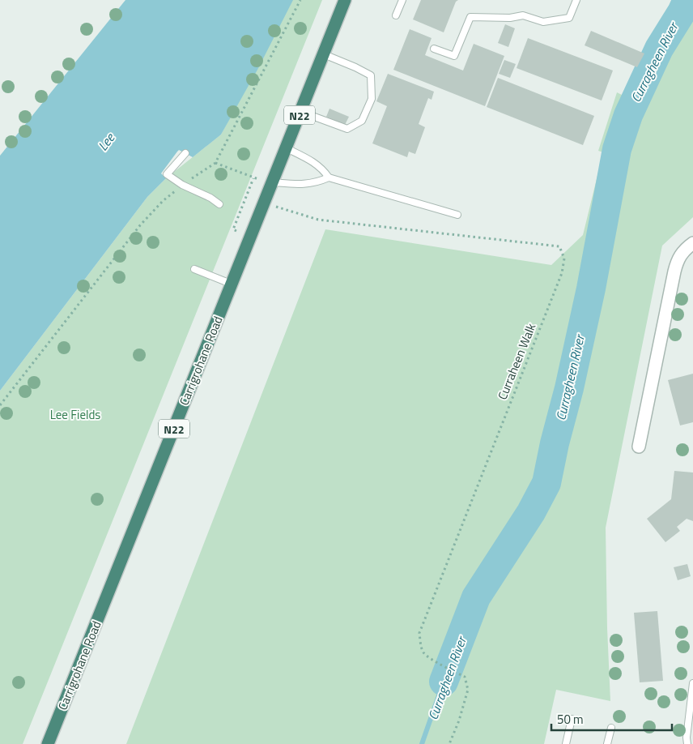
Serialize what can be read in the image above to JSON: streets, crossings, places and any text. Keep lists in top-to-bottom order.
{
  "streets": {
    "highway": ["N22", "Carrigrohane Road"],
    "path": ["Curraheen Walk"]
  },
  "crossings": [
    ["Carrigrohane Road", "Curraheen Walk"]
  ],
  "water": ["Curragheen River", "Lee"],
  "parks": ["Lee Fields"],
  "scale_bar": "50 m"
}
